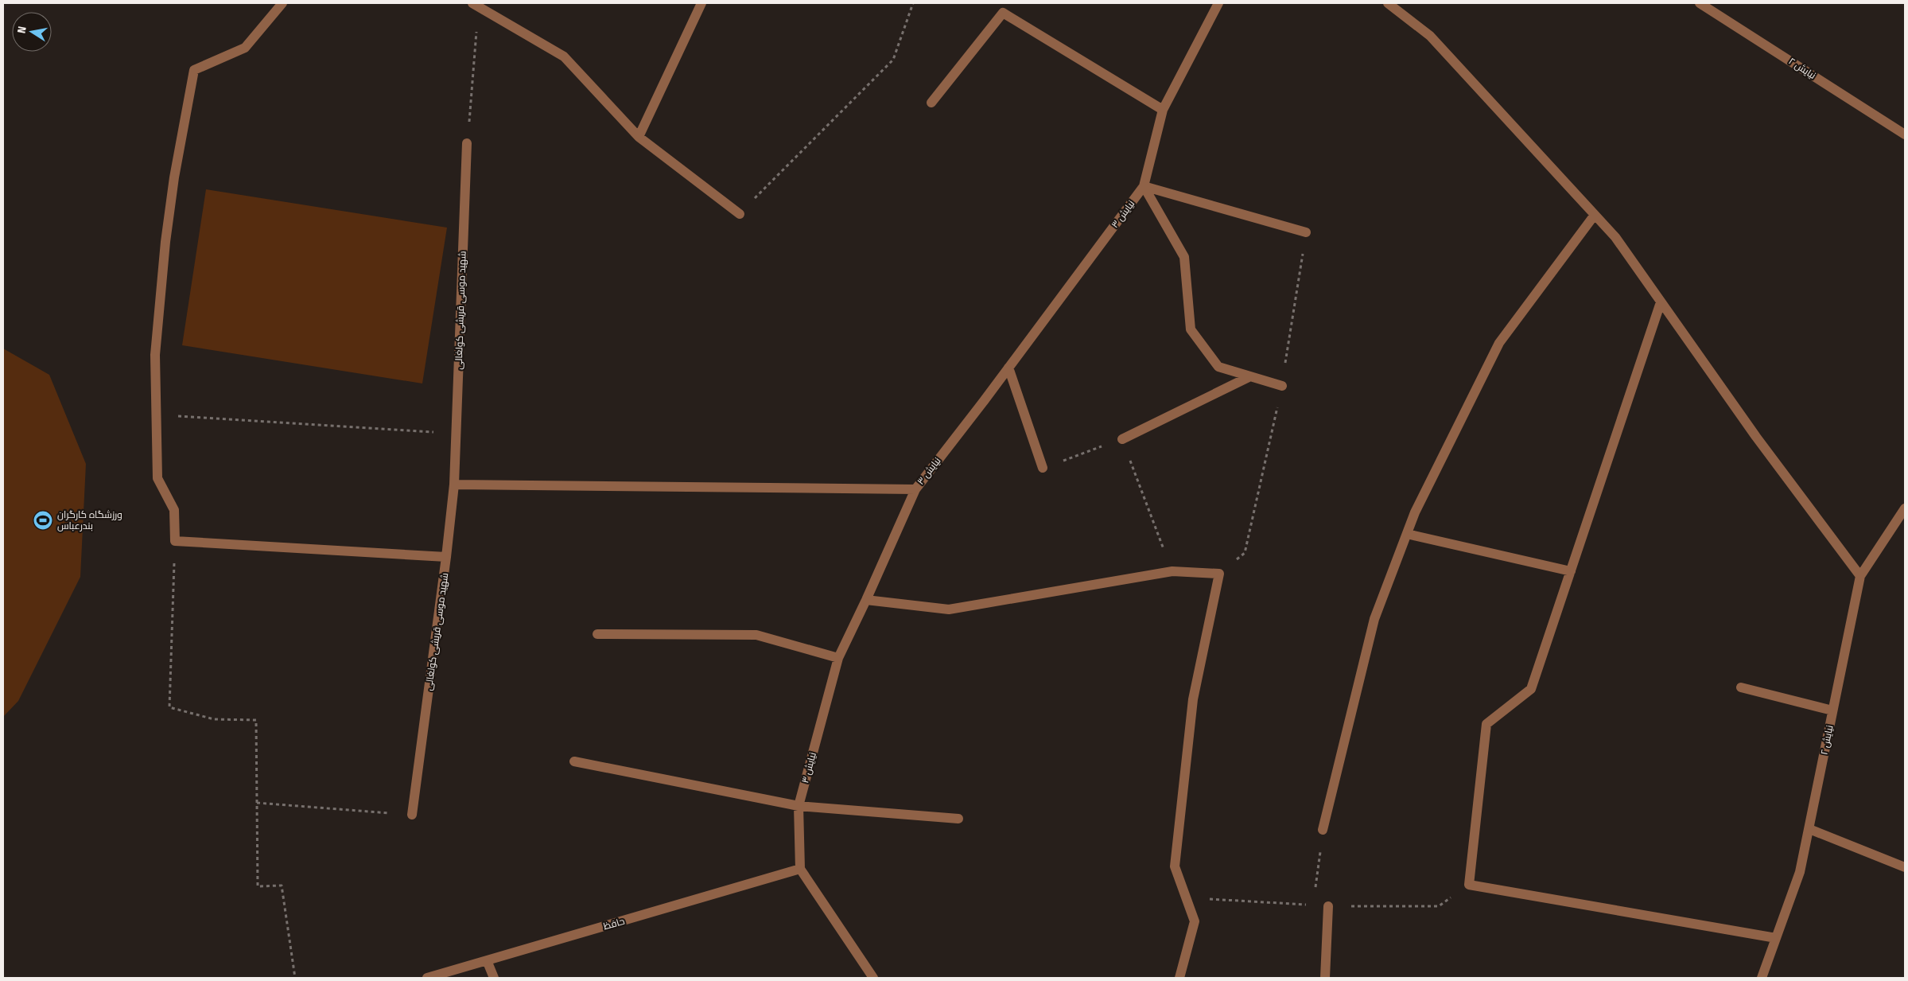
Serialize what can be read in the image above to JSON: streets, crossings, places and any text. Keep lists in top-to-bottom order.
{
  "streets": {
    "street": [
      "نیایش ۲",
      "نیایش ۳",
      "شهید موسی قریشی کولغالی",
      "حافظ"
    ]
  },
  "crossings": [
    ["نیایش ۳", "حافظ"]
  ],
  "places": {
    "sports": ["ورزشگاه کارگران بندرعباس"]
  },
  "north": "left"
}
